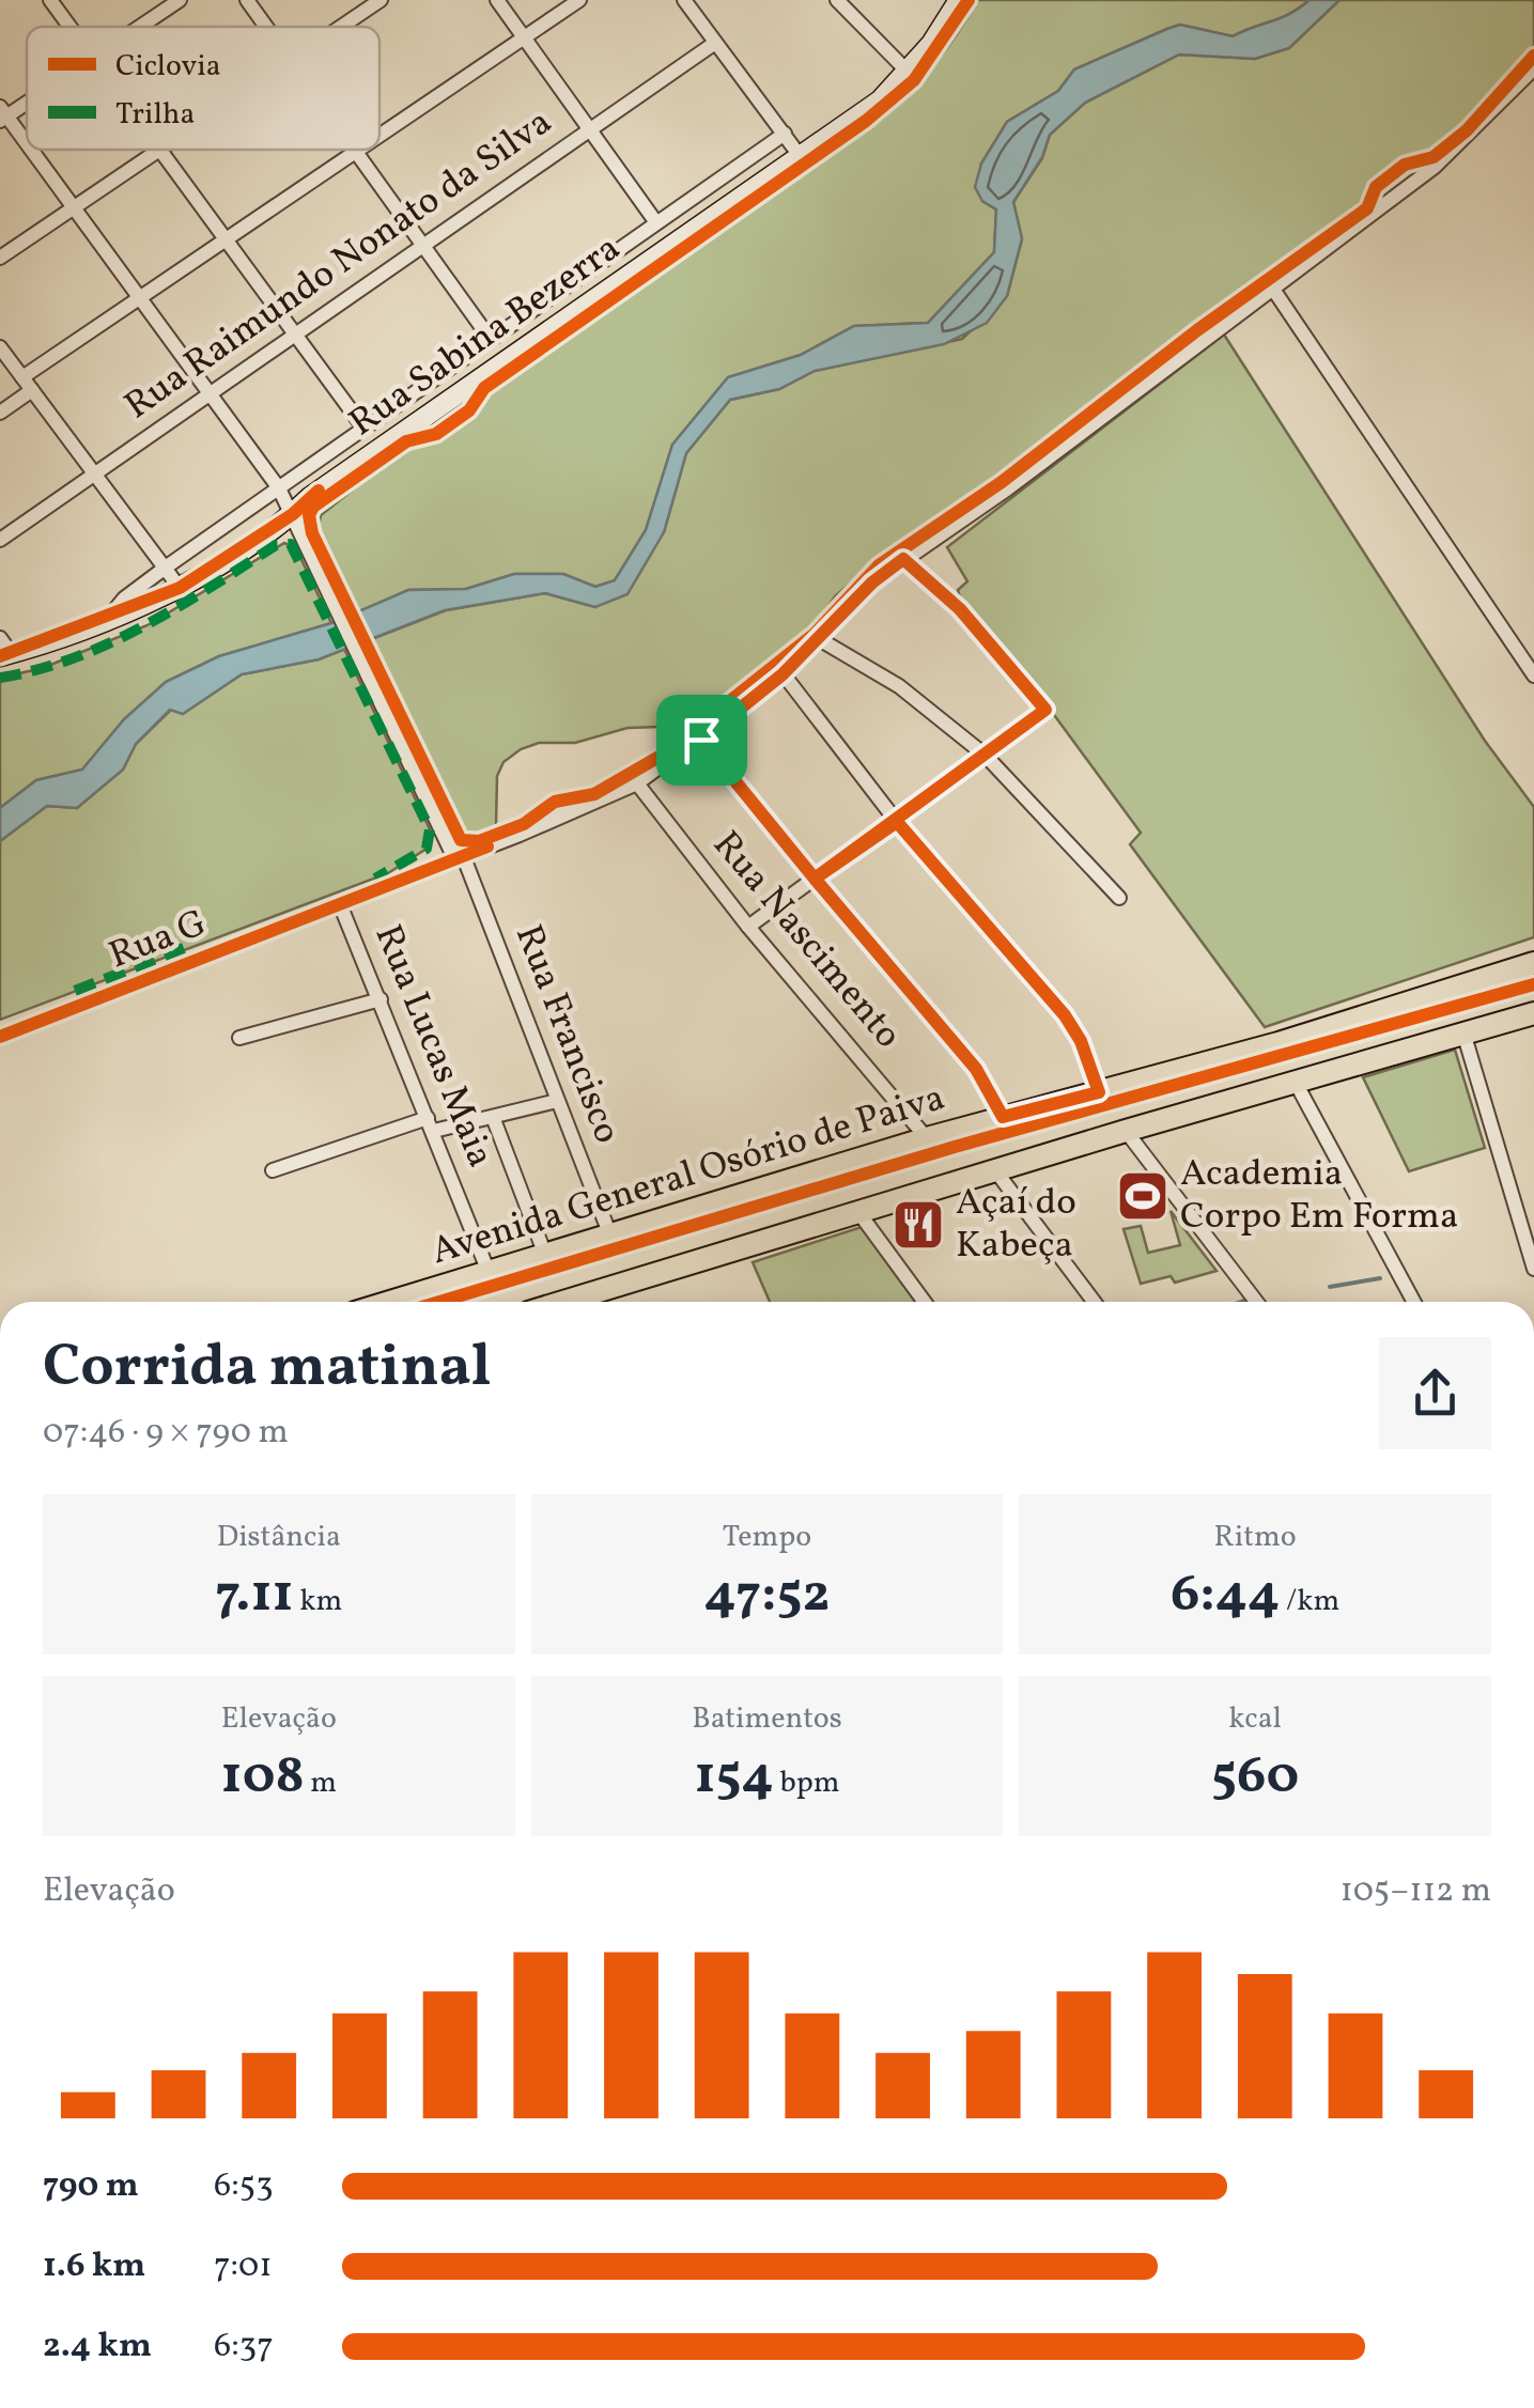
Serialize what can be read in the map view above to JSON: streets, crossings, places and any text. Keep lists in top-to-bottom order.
{
  "streets": {
    "main road": ["Rua Sabina Bezerra", "Avenida General Osório de Paiva"],
    "street": [
      "Rua Raimundo Nonato da Silva",
      "Rua G",
      "Rua Nascimento",
      "Rua Francisco",
      "Rua Lucas Maia"
    ]
  },
  "crossings": [
    ["Rua Raimundo Nonato da Silva", "Rua Francisco"],
    ["Rua Sabina Bezerra", "Rua Francisco"],
    ["Rua G", "Rua Nascimento"],
    ["Rua G", "Rua Francisco"],
    ["Rua G", "Rua Lucas Maia"],
    ["Rua Nascimento", "Avenida General Osório de Paiva"],
    ["Rua Francisco", "Avenida General Osório de Paiva"],
    ["Rua Lucas Maia", "Avenida General Osório de Paiva"]
  ],
  "places": {
    "sports": ["Academia Corpo Em Forma"],
    "restaurant": ["Açaí do Kabeça"]
  },
  "legend": ["Ciclovia", "Trilha"],
  "page": {
    "heading": ["Corrida matinal", "07:46 · 9 × 790 m"],
    "stats": [
      ["Distância", "7.11 km"],
      ["Tempo", "47:52"],
      ["Ritmo", "6:44 /km"],
      ["Elevação", "108 m"],
      ["Batimentos", "154 bpm"],
      ["kcal", "560"]
    ],
    "chart": ["Elevação", "105–112 m"],
    "list": [
      {
        "name": "790 m",
        "note": "6:53"
      },
      {
        "name": "1.6 km",
        "note": "7:01"
      },
      {
        "name": "2.4 km",
        "note": "6:37"
      }
    ]
  }
}
